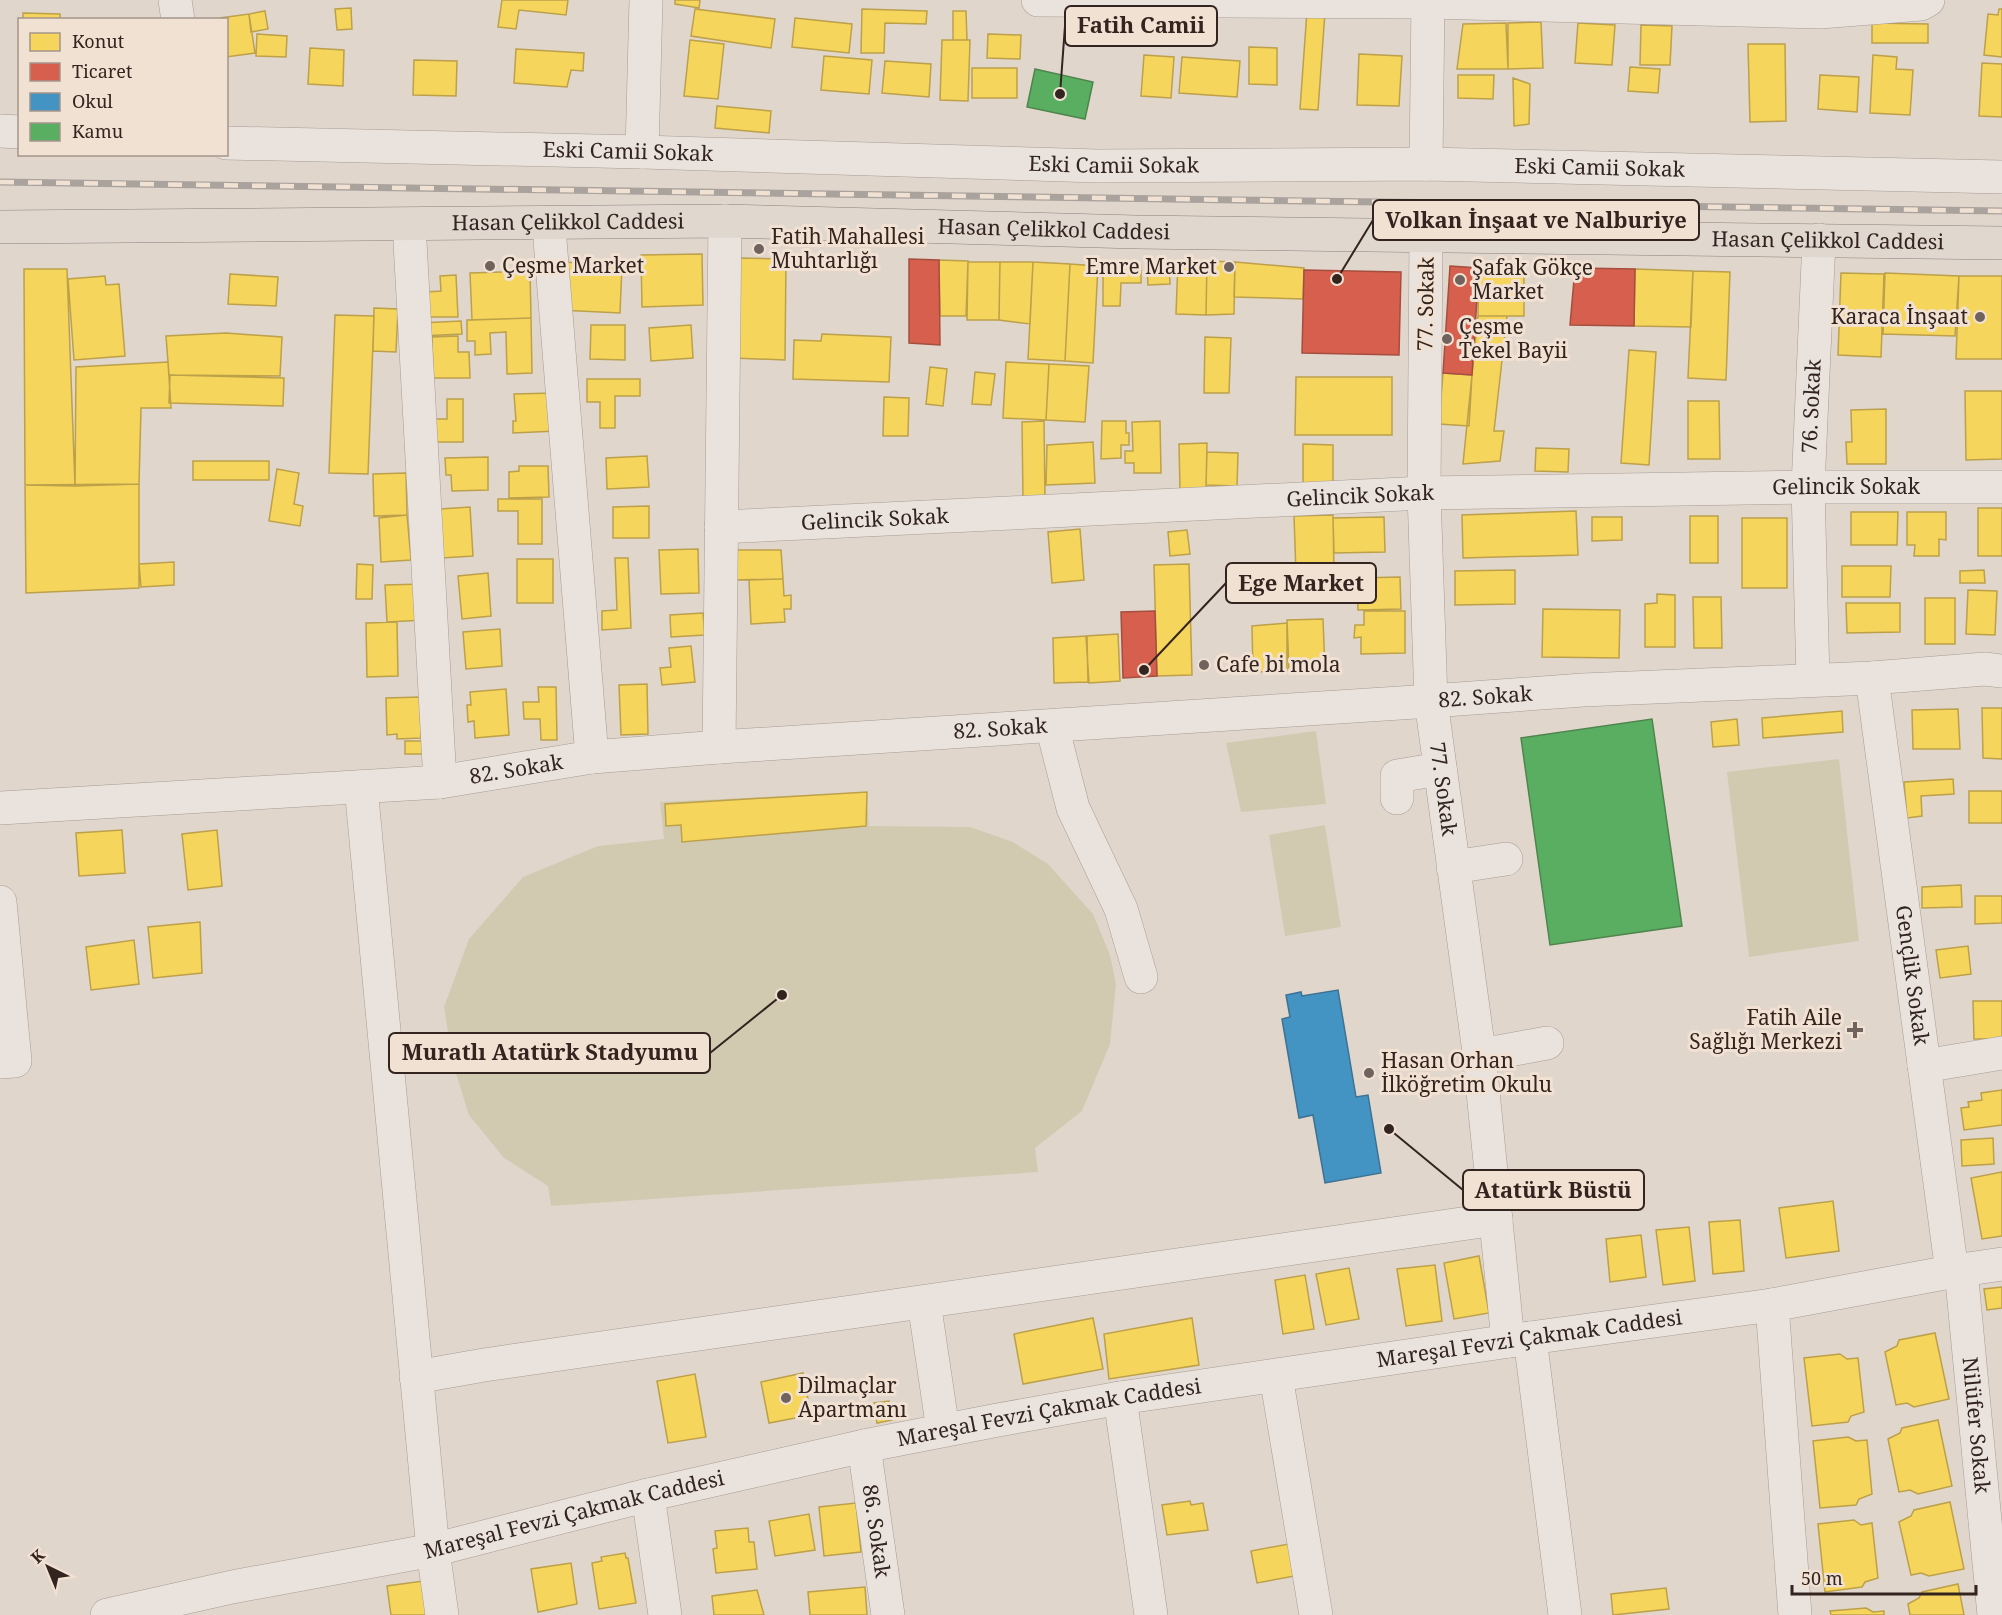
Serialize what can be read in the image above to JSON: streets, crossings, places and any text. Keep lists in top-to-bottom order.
{
  "streets": {
    "main road": ["Hasan Çelikkol Caddesi"],
    "street": [
      "Eski Camii Sokak",
      "77. Sokak",
      "76. Sokak",
      "Gelincik Sokak",
      "82. Sokak",
      "Gençlik Sokak",
      "Mareşal Fevzi Çakmak Caddesi",
      "Nilüfer Sokak",
      "86. Sokak"
    ]
  },
  "crossings": [
    ["Hasan Çelikkol Caddesi", "77. Sokak"],
    ["Hasan Çelikkol Caddesi", "76. Sokak"],
    ["77. Sokak", "Gelincik Sokak"],
    ["77. Sokak", "82. Sokak"],
    ["77. Sokak", "Mareşal Fevzi Çakmak Caddesi"],
    ["76. Sokak", "Gelincik Sokak"],
    ["76. Sokak", "82. Sokak"],
    ["82. Sokak", "Gençlik Sokak"],
    ["Gençlik Sokak", "Mareşal Fevzi Çakmak Caddesi"],
    ["Gençlik Sokak", "Nilüfer Sokak"],
    ["Mareşal Fevzi Çakmak Caddesi", "Nilüfer Sokak"],
    ["Mareşal Fevzi Çakmak Caddesi", "86. Sokak"]
  ],
  "places": {
    "other": [
      "Fatih Camii",
      "Fatih Mahallesi Muhtarlığı",
      "Çeşme Market",
      "Emre Market",
      "Volkan İnşaat ve Nalburiye",
      "Şafak Gökçe Market",
      "Karaca İnşaat",
      "Çeşme Tekel Bayii",
      "Cafe bi mola",
      "Ege Market",
      "Muratlı Atatürk Stadyumu",
      "Hasan Orhan İlköğretim Okulu",
      "Atatürk Büstü",
      "Dilmaçlar Apartmanı"
    ],
    "health": ["Fatih Aile Sağlığı Merkezi"]
  },
  "legend": [
    "Konut",
    "Ticaret",
    "Okul",
    "Kamu"
  ],
  "scale_bar": "50 m",
  "north": "top left"
}
